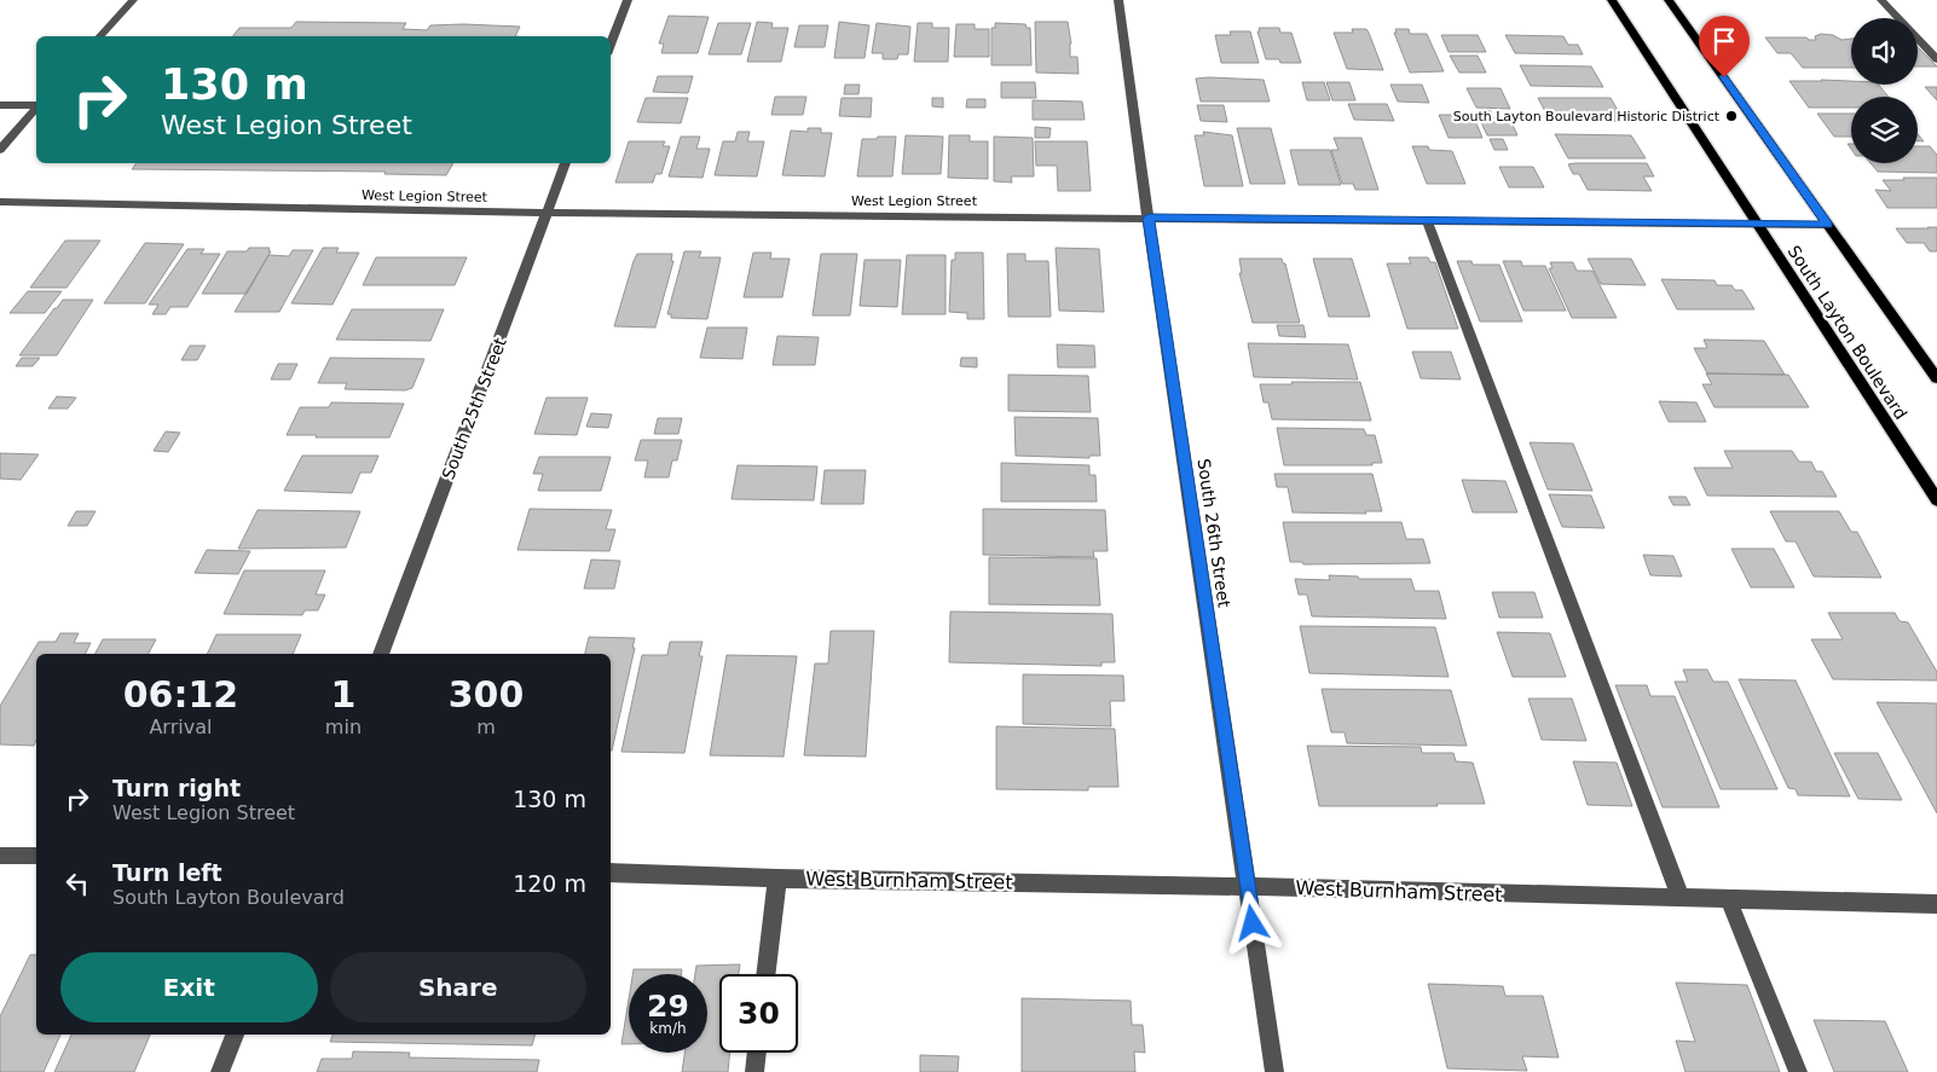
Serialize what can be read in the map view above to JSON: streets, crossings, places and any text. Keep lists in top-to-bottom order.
{
  "streets": {
    "main road": ["South Layton Boulevard"],
    "street": [
      "West Legion Street",
      "South 25th Street",
      "South 26th Street",
      "West Burnham Street"
    ]
  },
  "crossings": [
    ["West Legion Street", "South Layton Boulevard"],
    ["West Legion Street", "South 25th Street"],
    ["West Legion Street", "South 26th Street"],
    ["South 26th Street", "West Burnham Street"]
  ],
  "places": ["South Layton Boulevard Historic District"],
  "page": {
    "turn": ["130 m", "West Legion Street"],
    "eta": [
      "06:12",
      "Arrival",
      "1",
      "min",
      "300",
      "m"
    ],
    "list": [
      {
        "name": "Turn right",
        "note": "West Legion Street",
        "value": "130 m"
      },
      {
        "name": "Turn left",
        "note": "South Layton Boulevard",
        "value": "120 m"
      }
    ],
    "buttons": ["Exit", "Share"],
    "speed": "29 km/h",
    "limit": "30"
  }
}
